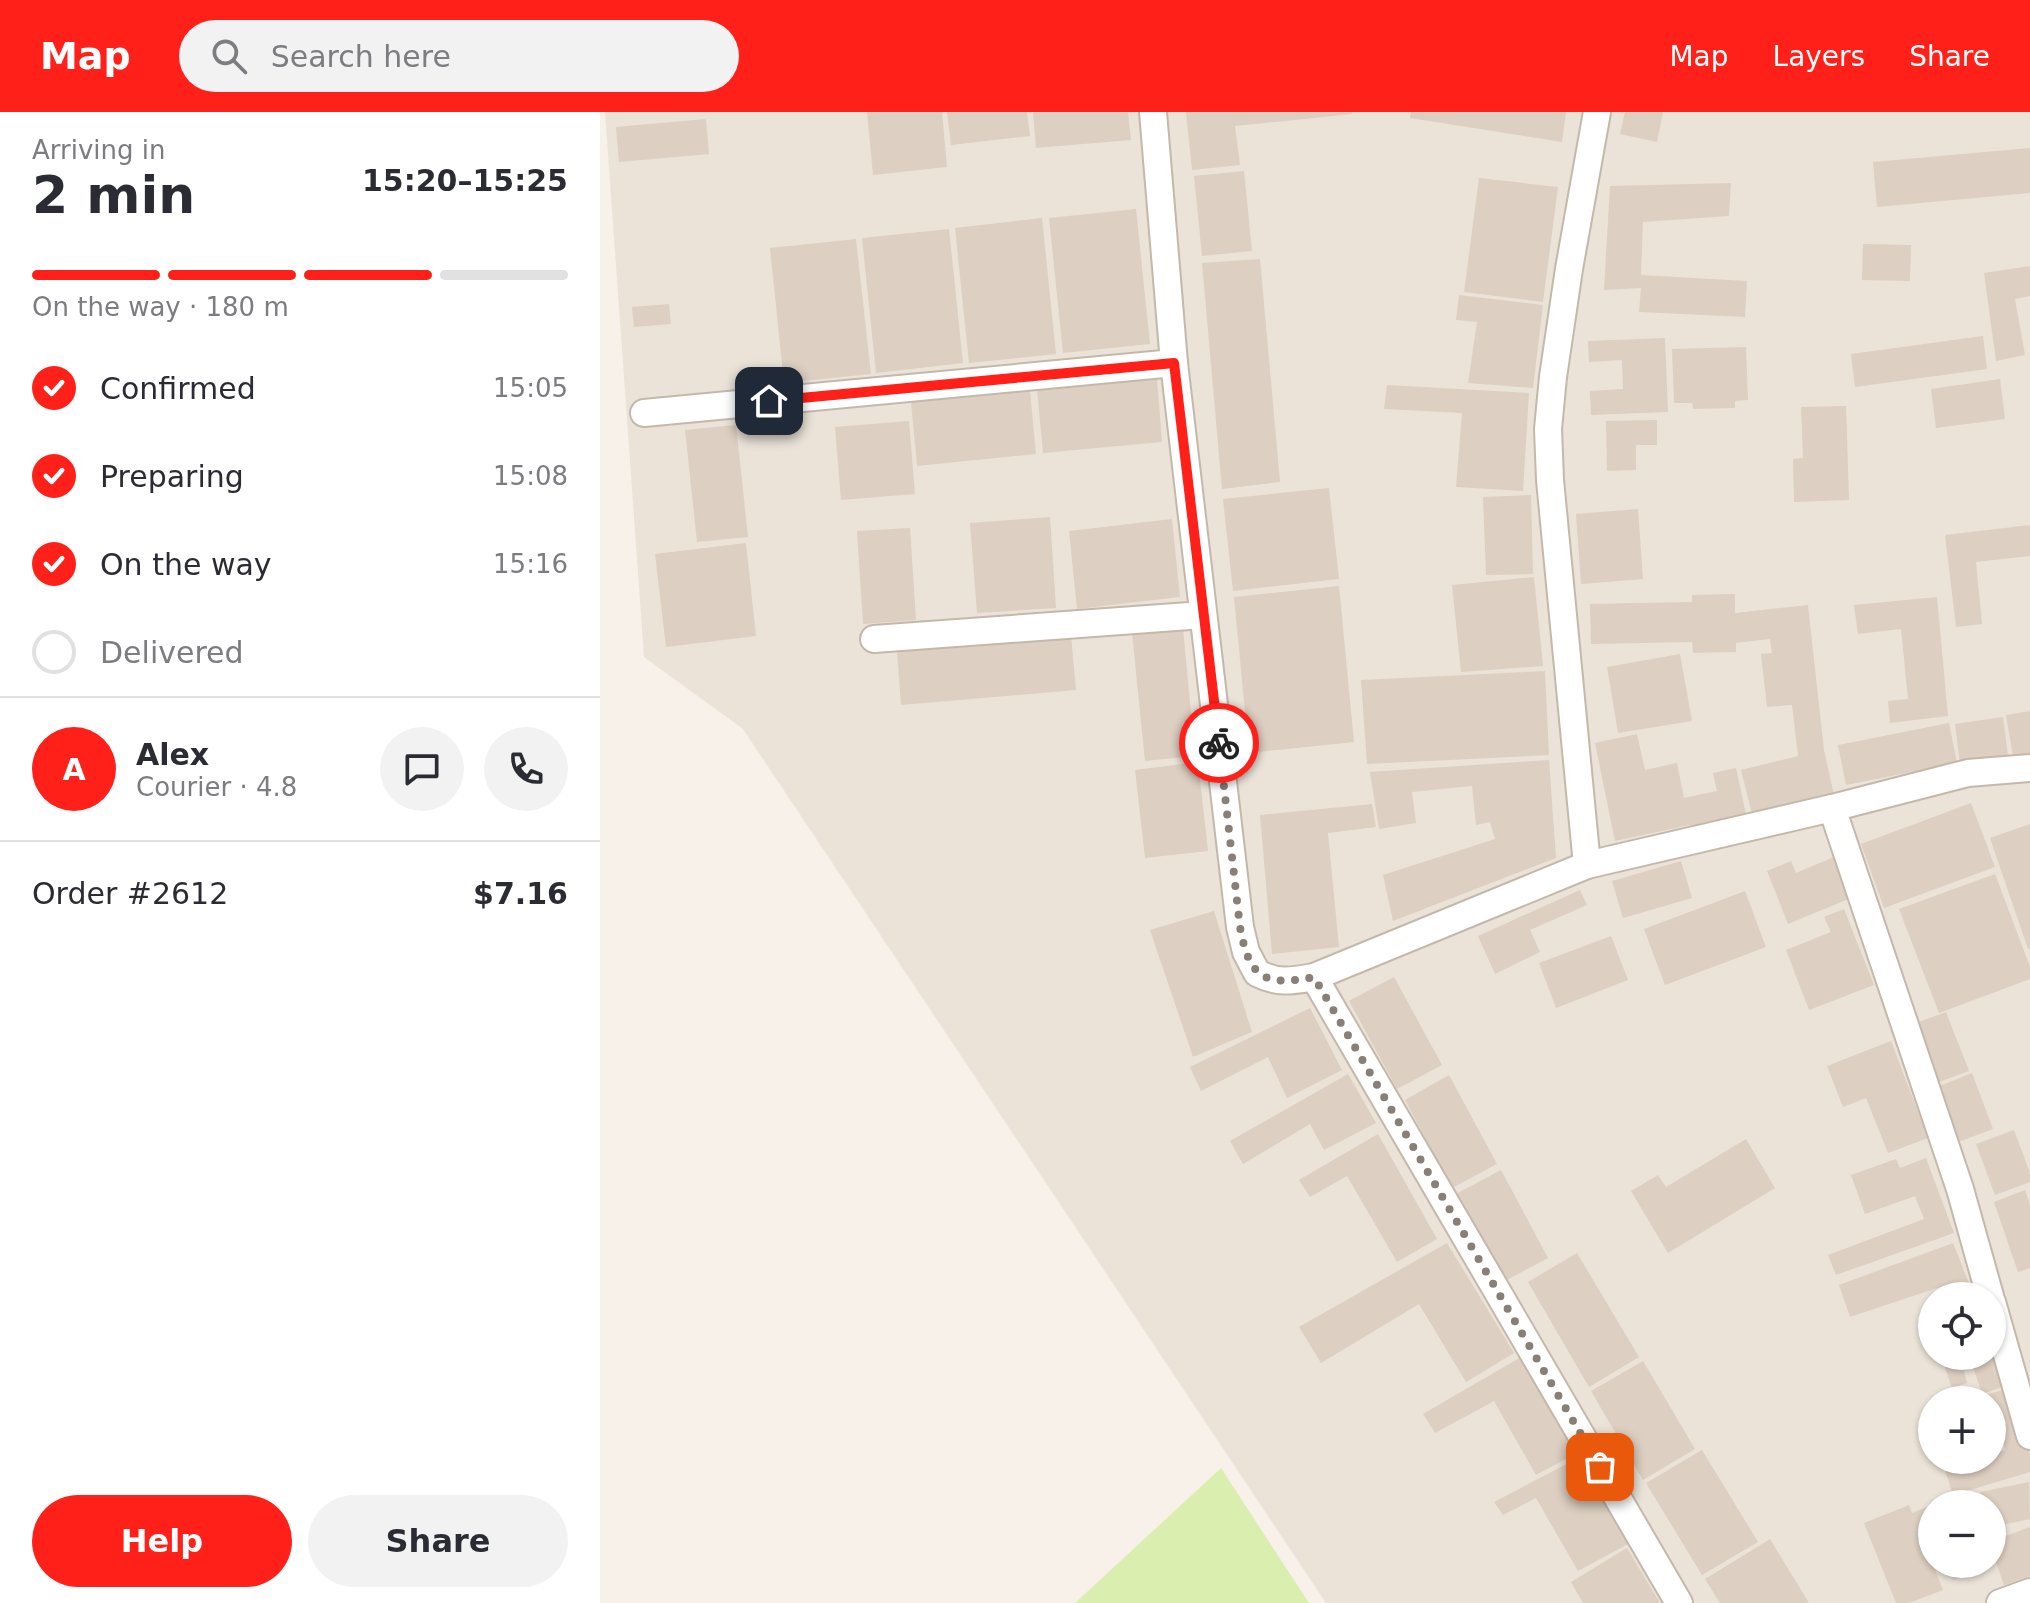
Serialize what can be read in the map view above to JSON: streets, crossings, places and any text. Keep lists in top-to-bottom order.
{
  "page": {
    "header": "Map",
    "search": "Search here",
    "nav": ["Map", "Layers", "Share"],
    "heading": ["2 min", "Arriving in", "15:20–15:25"],
    "panel": [
      "Alex",
      "Courier · 4.8",
      "Order #2612",
      "$7.16"
    ],
    "bar": "On the way · 180 m",
    "list": [
      ["Confirmed", "15:05"],
      ["Preparing", "15:08"],
      ["On the way", "15:16"],
      "Delivered"
    ],
    "round": "A",
    "map_buttons": ["+", "−"],
    "buttons": ["Help", "Share"]
  }
}
